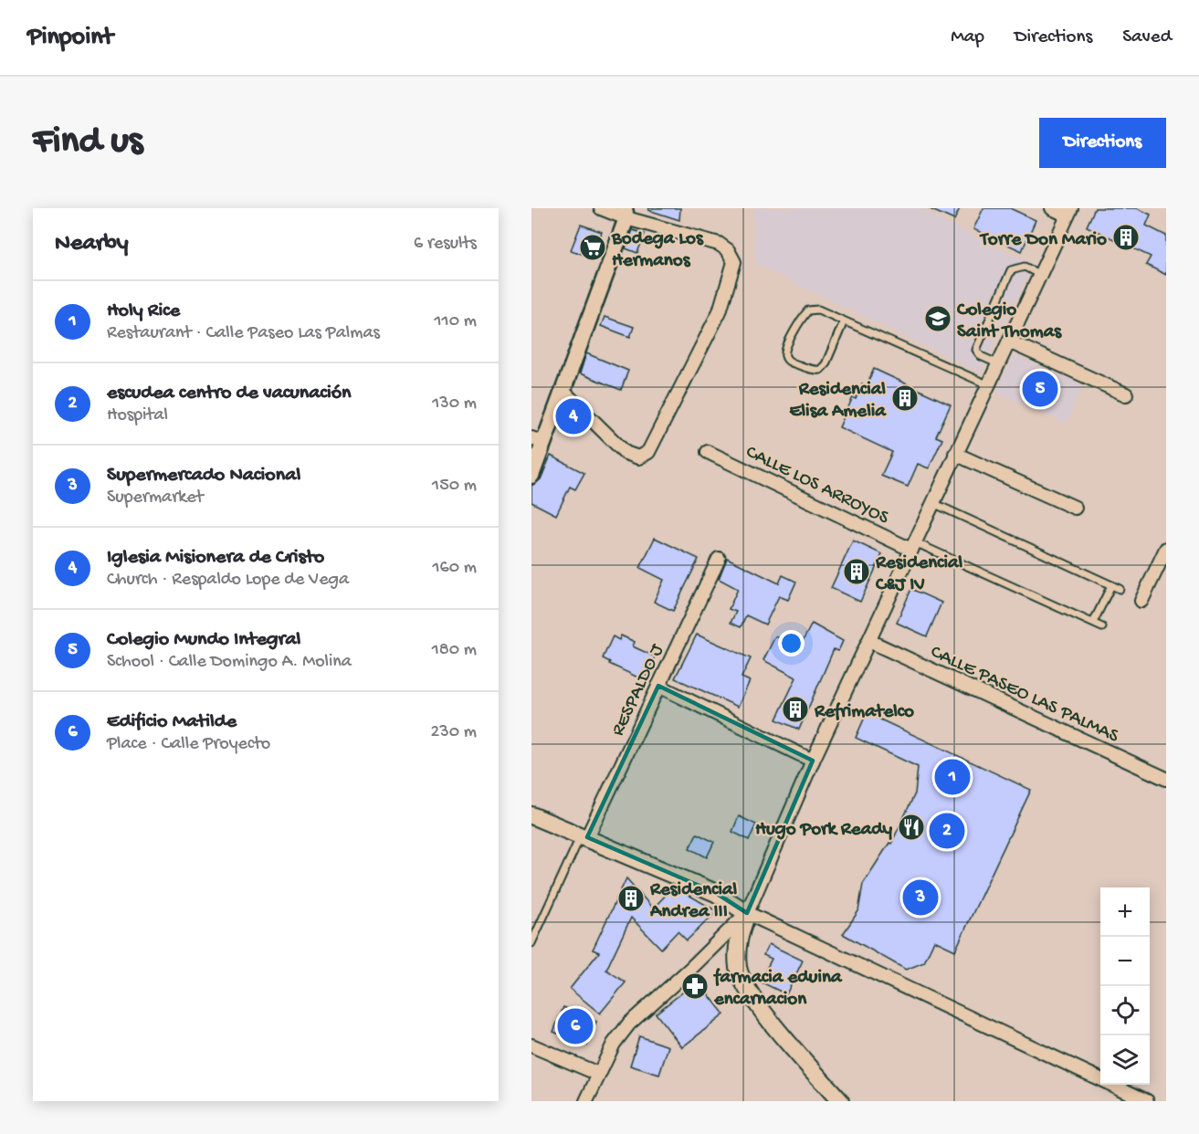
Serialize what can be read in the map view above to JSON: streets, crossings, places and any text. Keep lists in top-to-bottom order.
{
  "streets": {
    "street": ["CALLE LOS ARROYOS", "RESPALDO J", "CALLE PASEO LAS PALMAS"]
  },
  "places": {
    "building": [
      "Torre Don Mario",
      "Residencial Elisa Amelia",
      "Residencial C&J IV",
      "Refrimatelco",
      "Residencial Andrea III"
    ],
    "supermarket": ["Bodega Los Hermanos"],
    "school or university": ["Colegio Saint Thomas"],
    "restaurant": ["Hugo Pork Ready"],
    "pharmacy": ["farmacia eduina encarnacion"]
  },
  "page": {
    "header": "Pinpoint",
    "nav": ["Map", "Directions", "Saved"],
    "buttons": "Directions",
    "title": "Find us",
    "heading": ["Nearby", "6 results"],
    "list": [
      {
        "mark": "1",
        "name": "Holy Rice",
        "note": "Restaurant · Calle Paseo Las Palmas",
        "value": "110 m"
      },
      {
        "mark": "2",
        "name": "escudea centro de vacunación",
        "note": "Hospital",
        "value": "130 m"
      },
      {
        "mark": "3",
        "name": "Supermercado Nacional",
        "note": "Supermarket",
        "value": "150 m"
      },
      {
        "mark": "4",
        "name": "Iglesia Misionera de Cristo",
        "note": "Church · Respaldo Lope de Vega",
        "value": "160 m"
      },
      {
        "mark": "5",
        "name": "Colegio Mundo Integral",
        "note": "School · Calle Domingo A. Molina",
        "value": "180 m"
      },
      {
        "mark": "6",
        "name": "Edificio Matilde",
        "note": "Place · Calle Proyecto",
        "value": "230 m"
      }
    ],
    "pins": [
      "5",
      "4",
      "1",
      "2",
      "3",
      "6"
    ],
    "map_buttons": ["+", "−"]
  }
}
